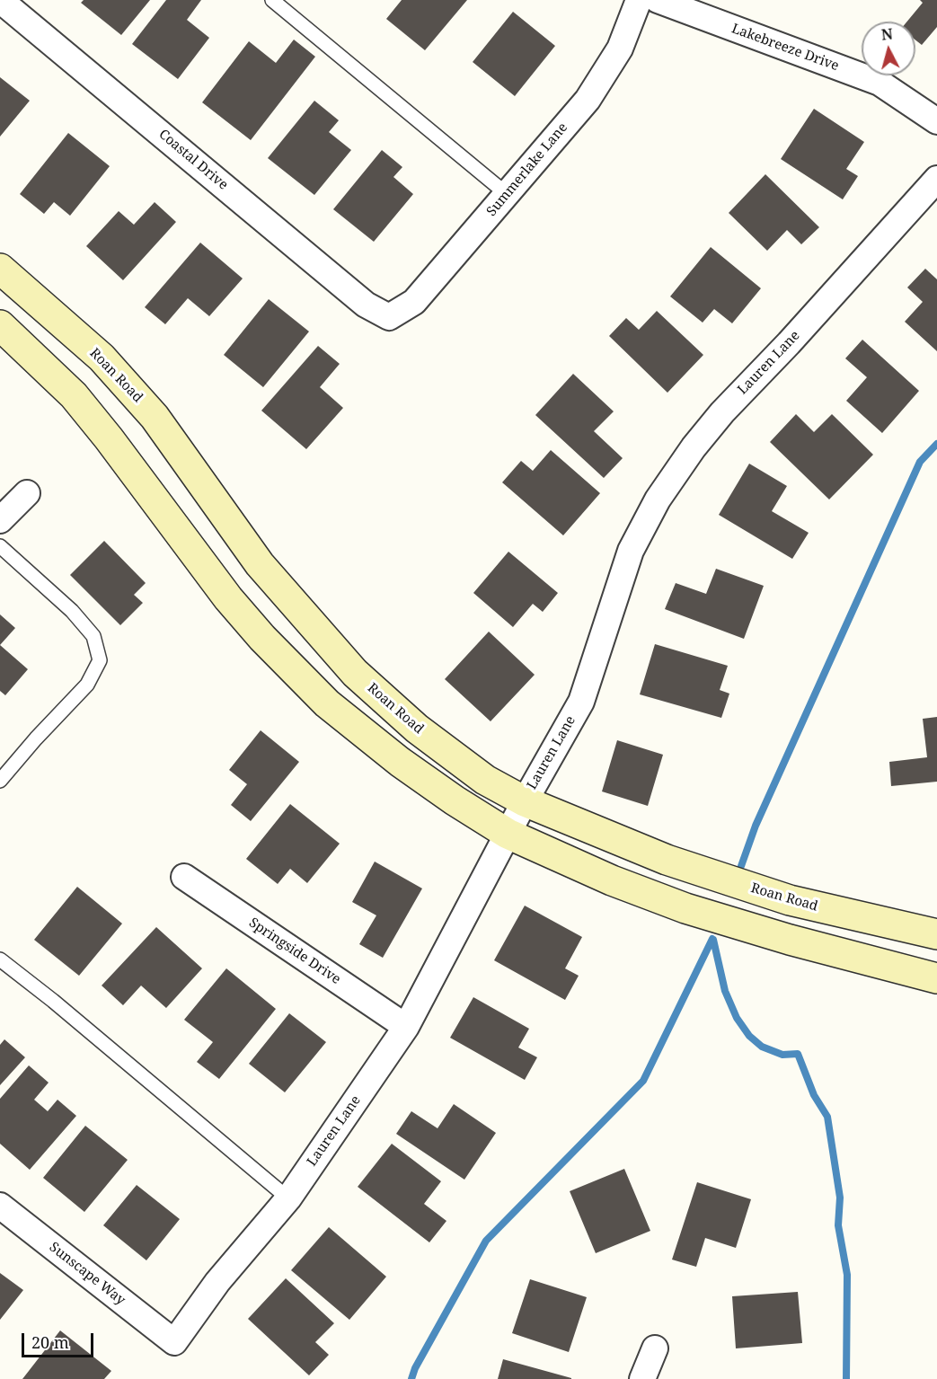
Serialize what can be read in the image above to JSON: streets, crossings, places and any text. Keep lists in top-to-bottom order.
{
  "streets": {
    "street": [
      "Lakebreeze Drive",
      "Coastal Drive",
      "Summerlake Lane",
      "Lauren Lane",
      "Roan Road",
      "Springside Drive",
      "Sunscape Way"
    ]
  },
  "crossings": [
    ["Coastal Drive", "Summerlake Lane"],
    ["Lauren Lane", "Roan Road"],
    ["Lauren Lane", "Springside Drive"],
    ["Lauren Lane", "Sunscape Way"]
  ],
  "scale_bar": "20 m",
  "north": "top"
}
